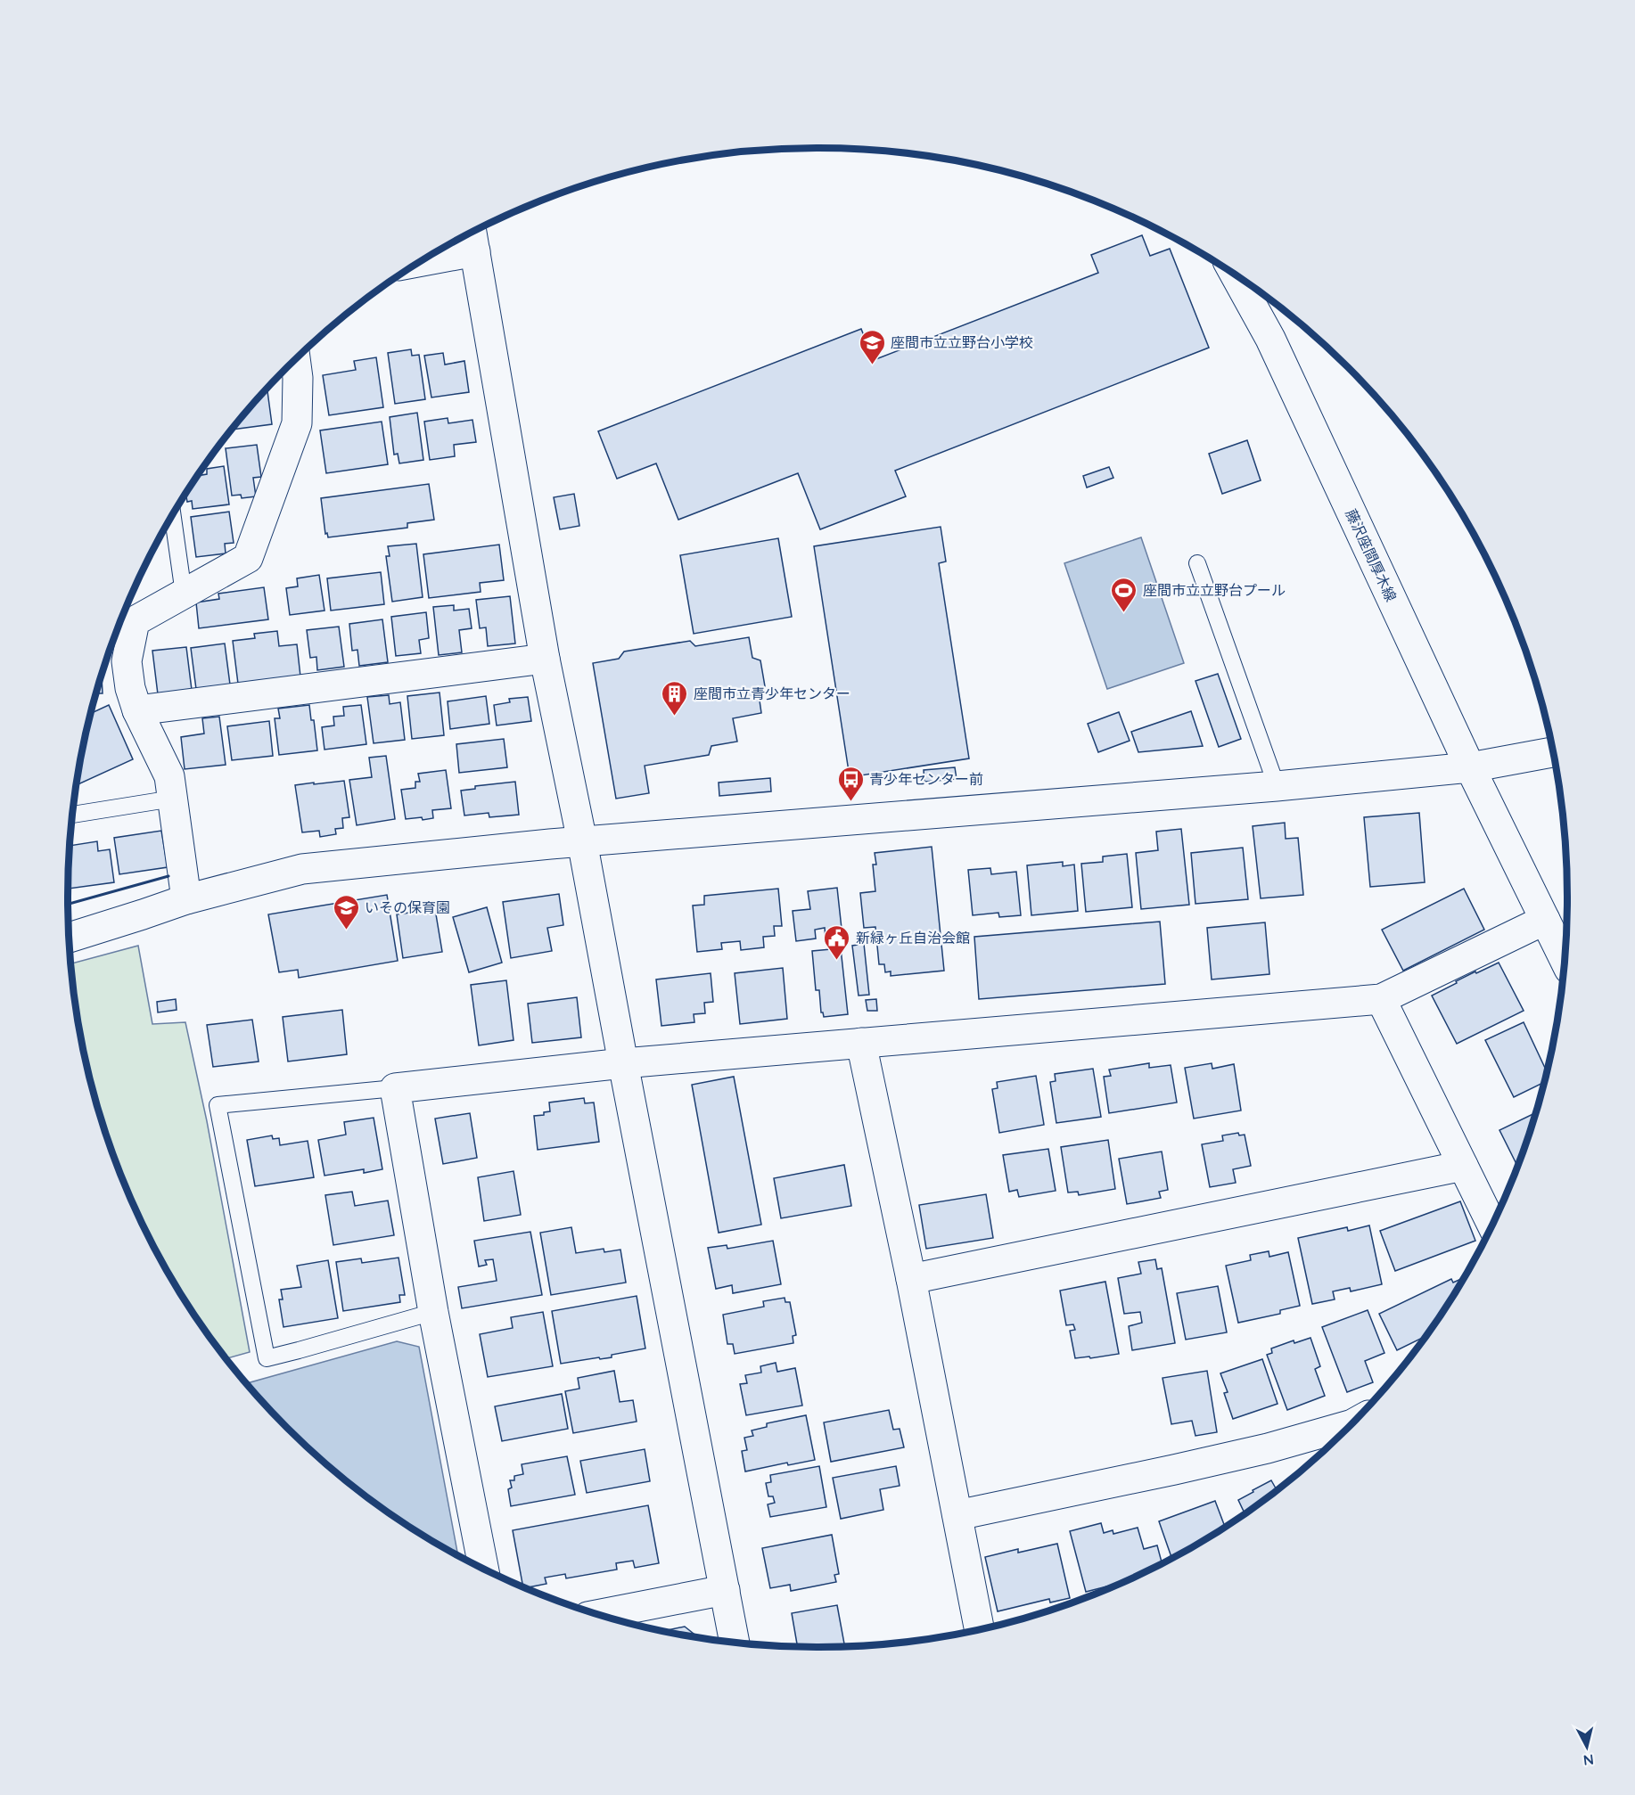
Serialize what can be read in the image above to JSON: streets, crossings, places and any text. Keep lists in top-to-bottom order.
{
  "streets": {
    "street": ["藤沢座間厚木線"]
  },
  "places": {
    "school or university": ["座間市立立野台小学校", "いその保育園"],
    "sports": ["座間市立立野台プール"],
    "building": ["座間市立青少年センター"],
    "bus stop": ["青少年センター前"],
    "public building": ["新緑ヶ丘自治会館"]
  },
  "north": "bottom"
}
